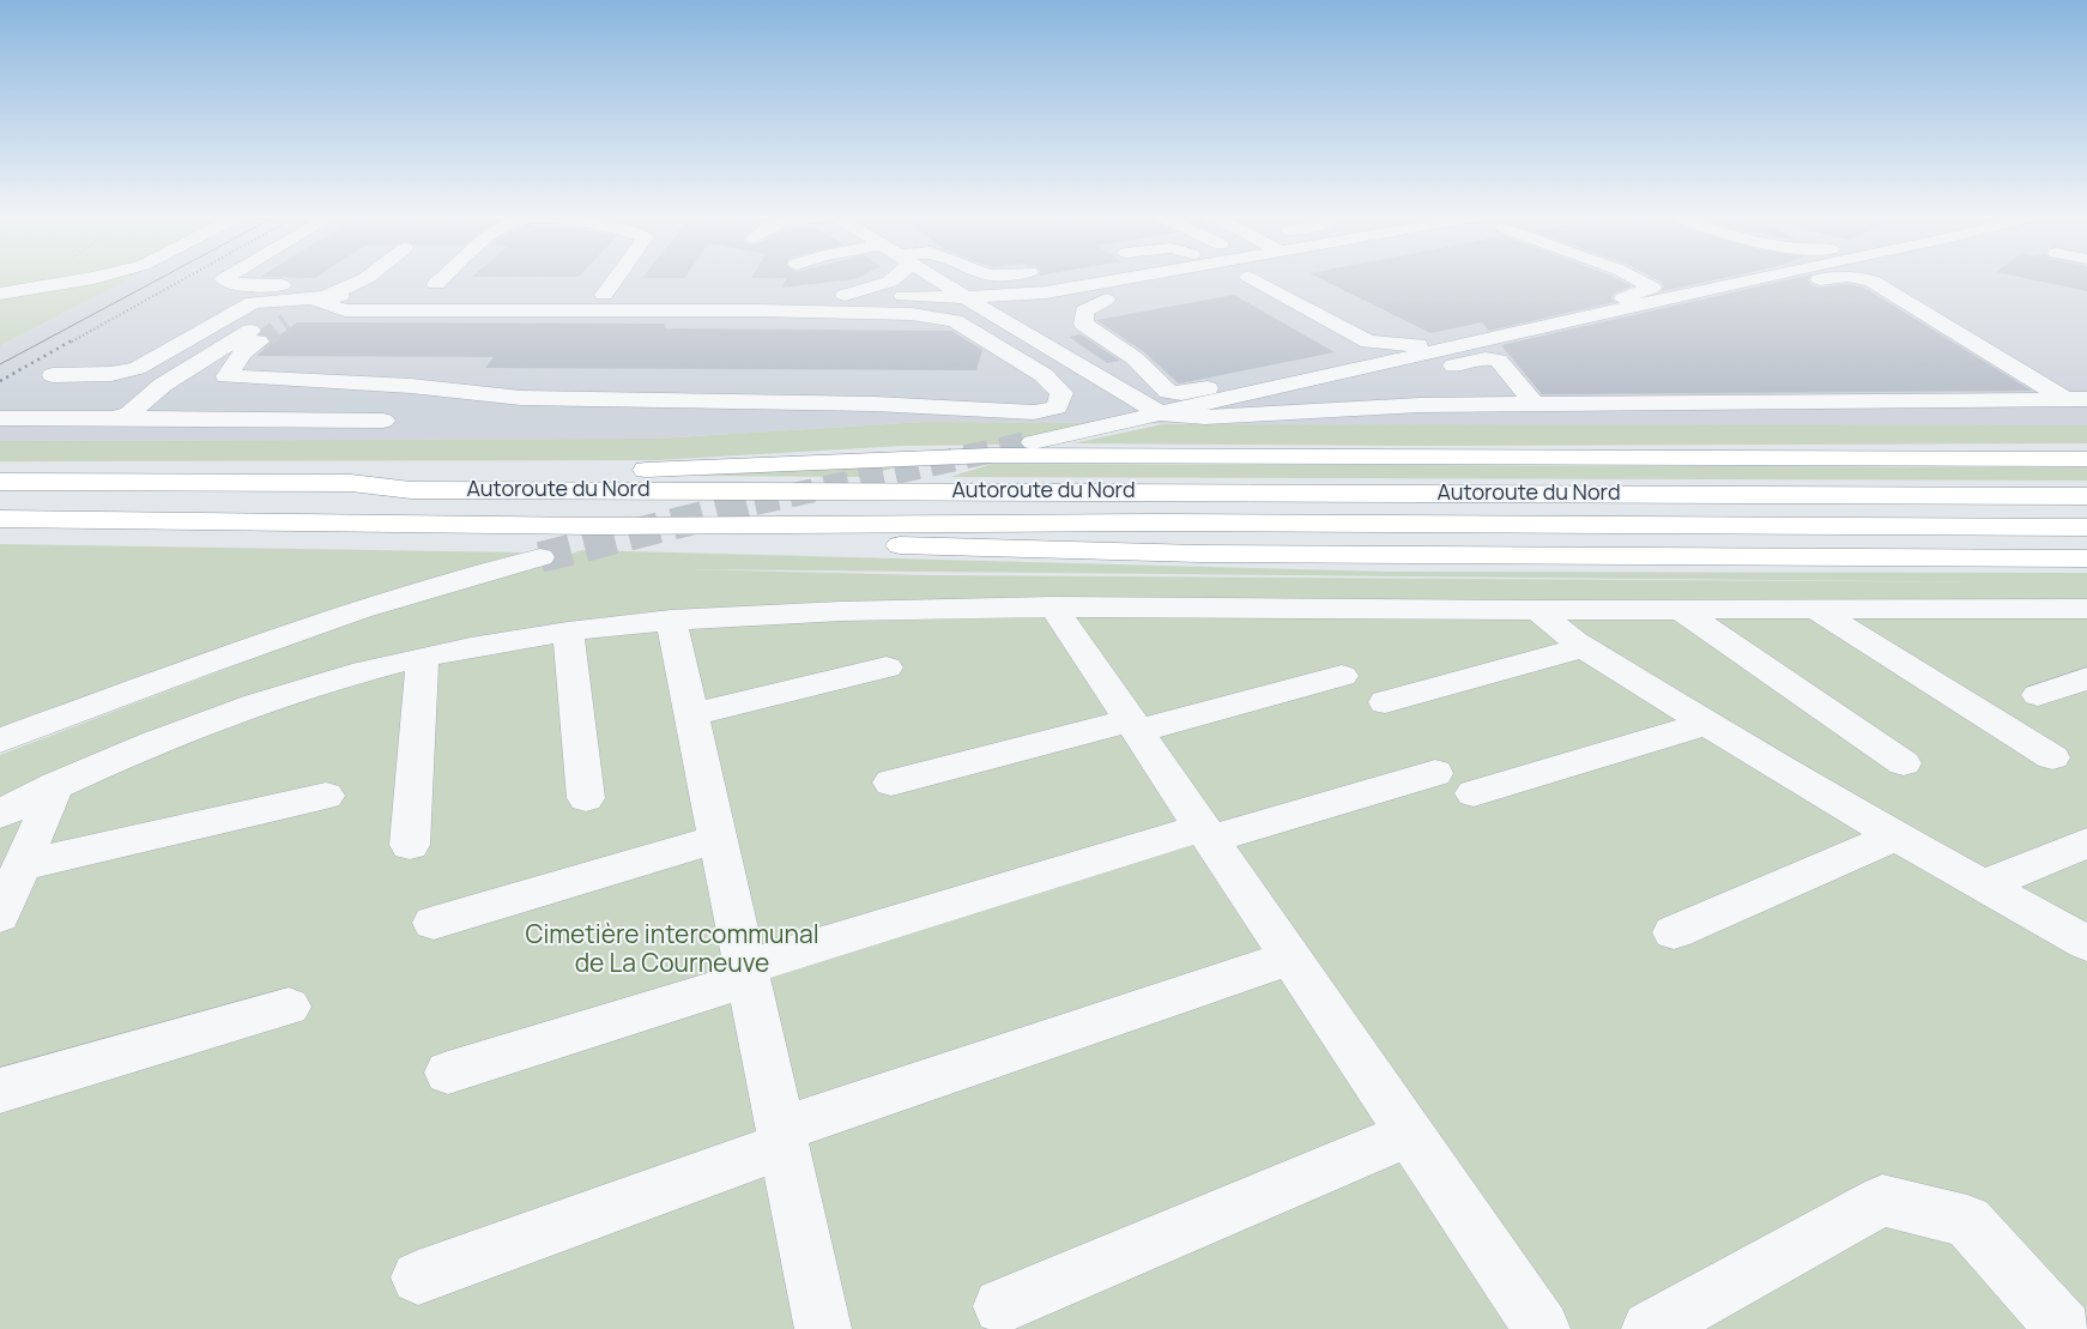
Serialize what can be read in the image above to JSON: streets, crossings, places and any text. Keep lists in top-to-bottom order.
{
  "streets": {
    "highway": ["Autoroute du Nord"]
  },
  "parks": ["Cimetière intercommunal de La Courneuve"]
}
